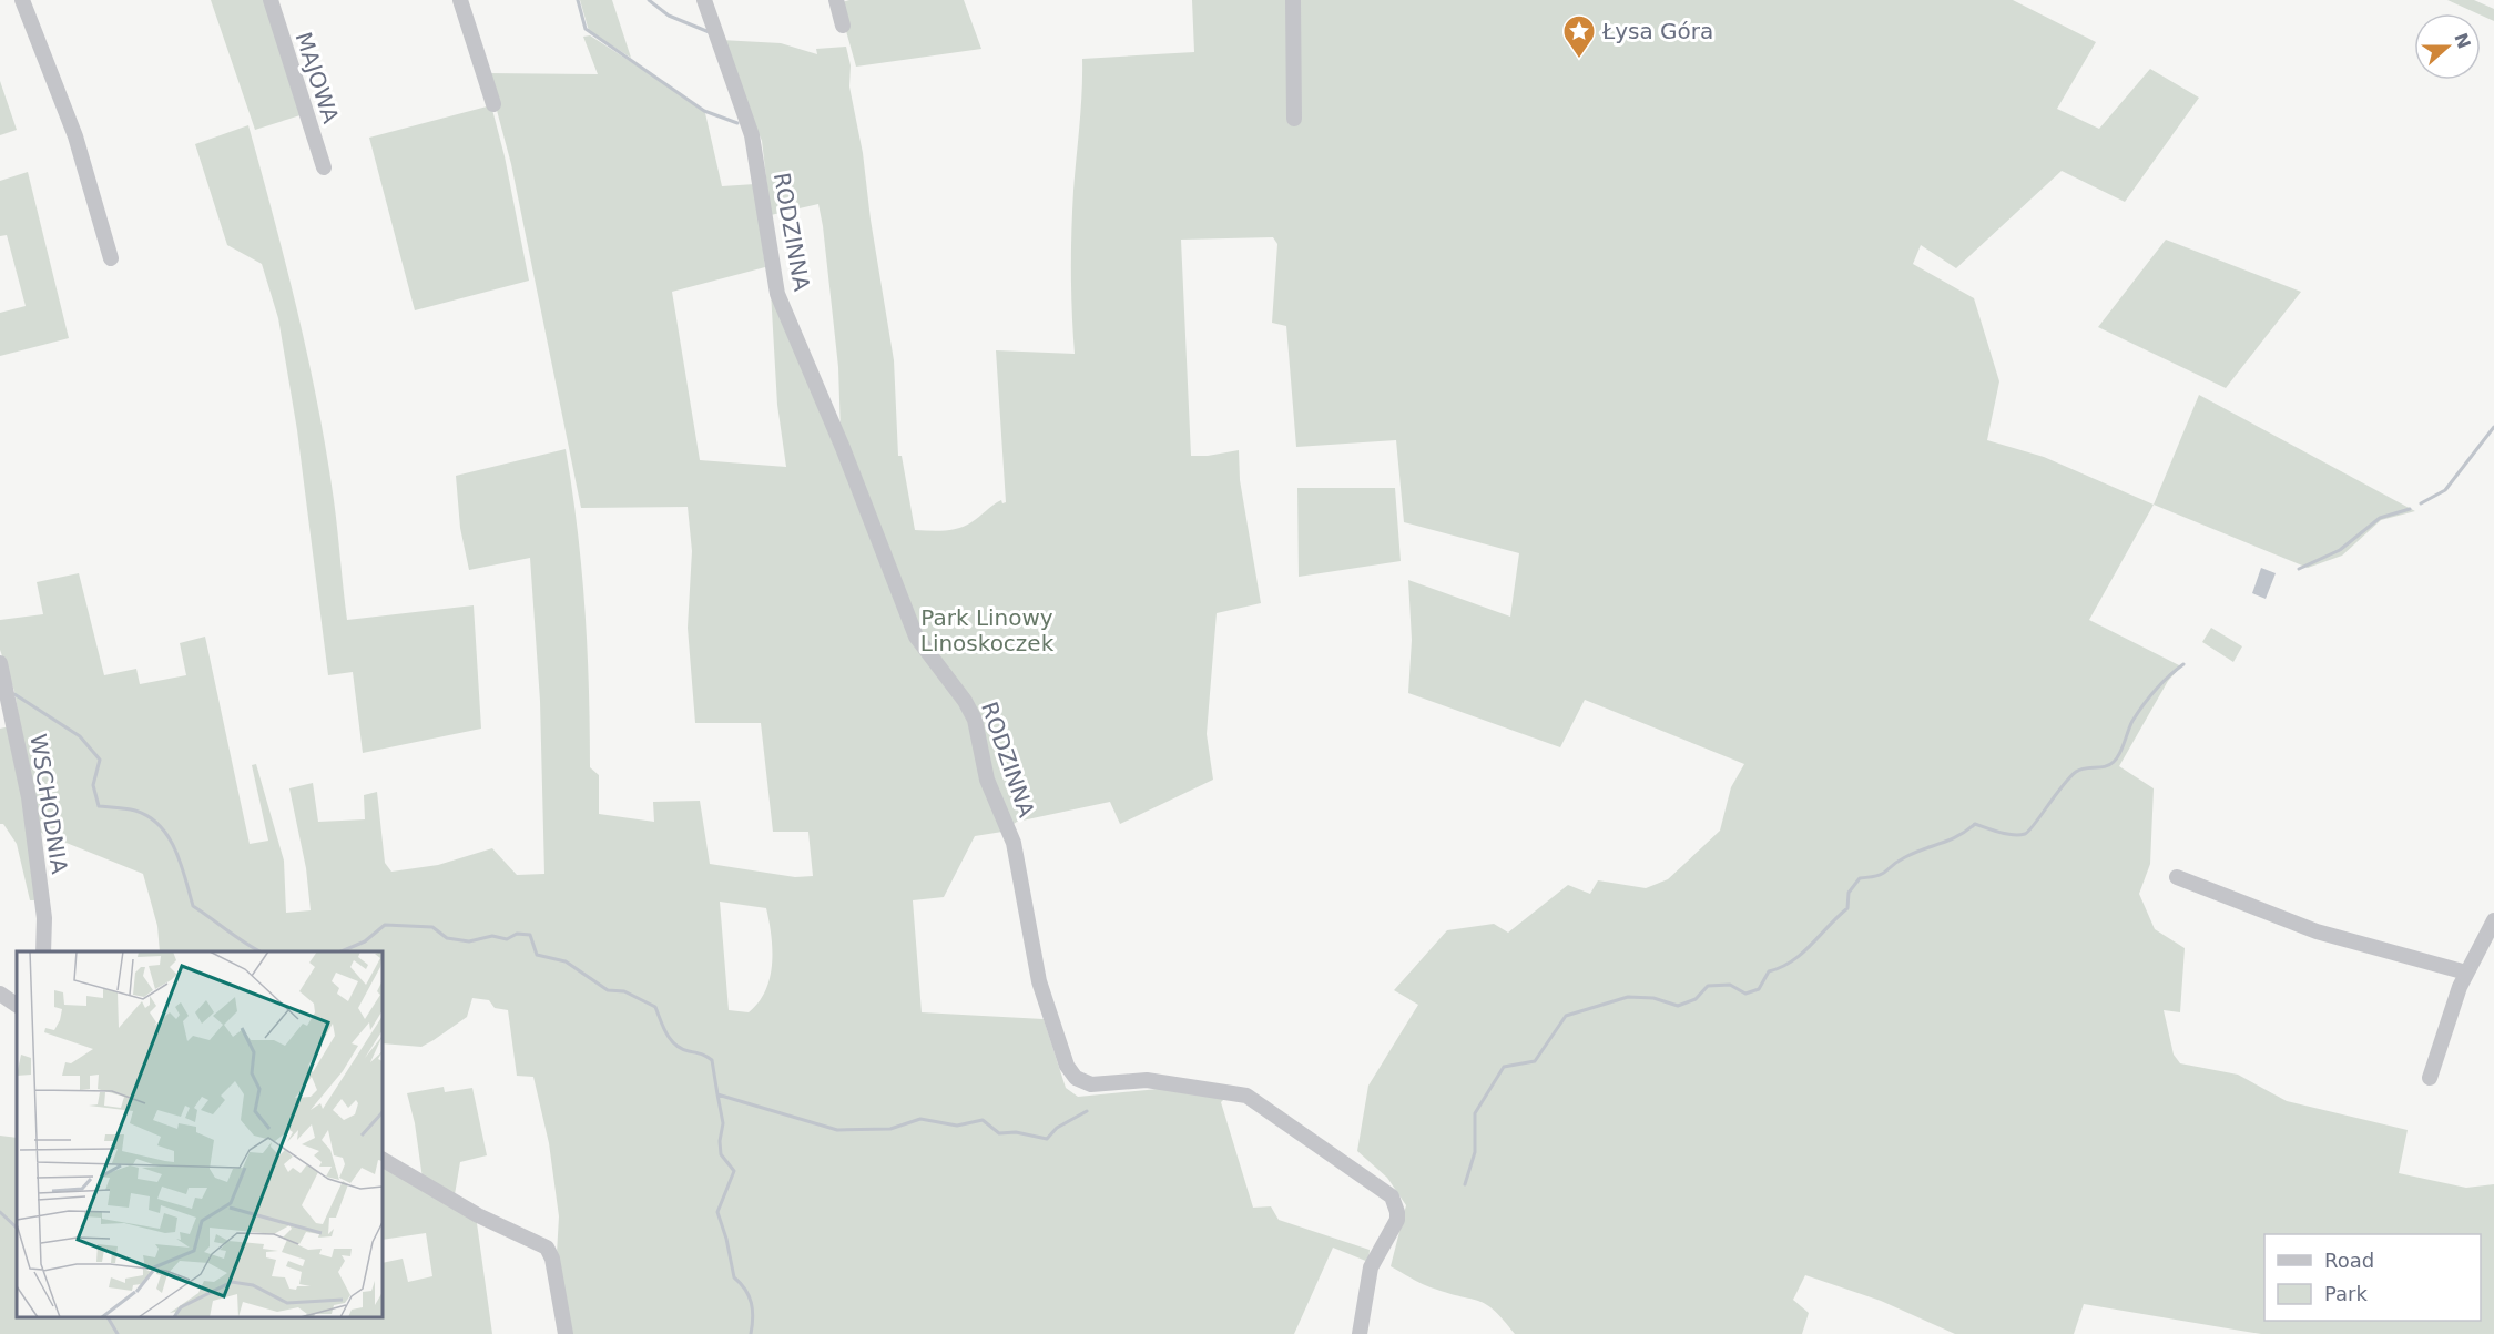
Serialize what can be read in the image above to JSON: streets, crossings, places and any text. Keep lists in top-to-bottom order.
{
  "streets": {
    "street": ["MAJOWA", "RODZINNA", "WSCHODNIA"]
  },
  "parks": ["Park Linowy Linoskoczek"],
  "places": {
    "place": ["Łysa Góra"]
  },
  "legend": ["Road", "Park"],
  "north": "right"
}
